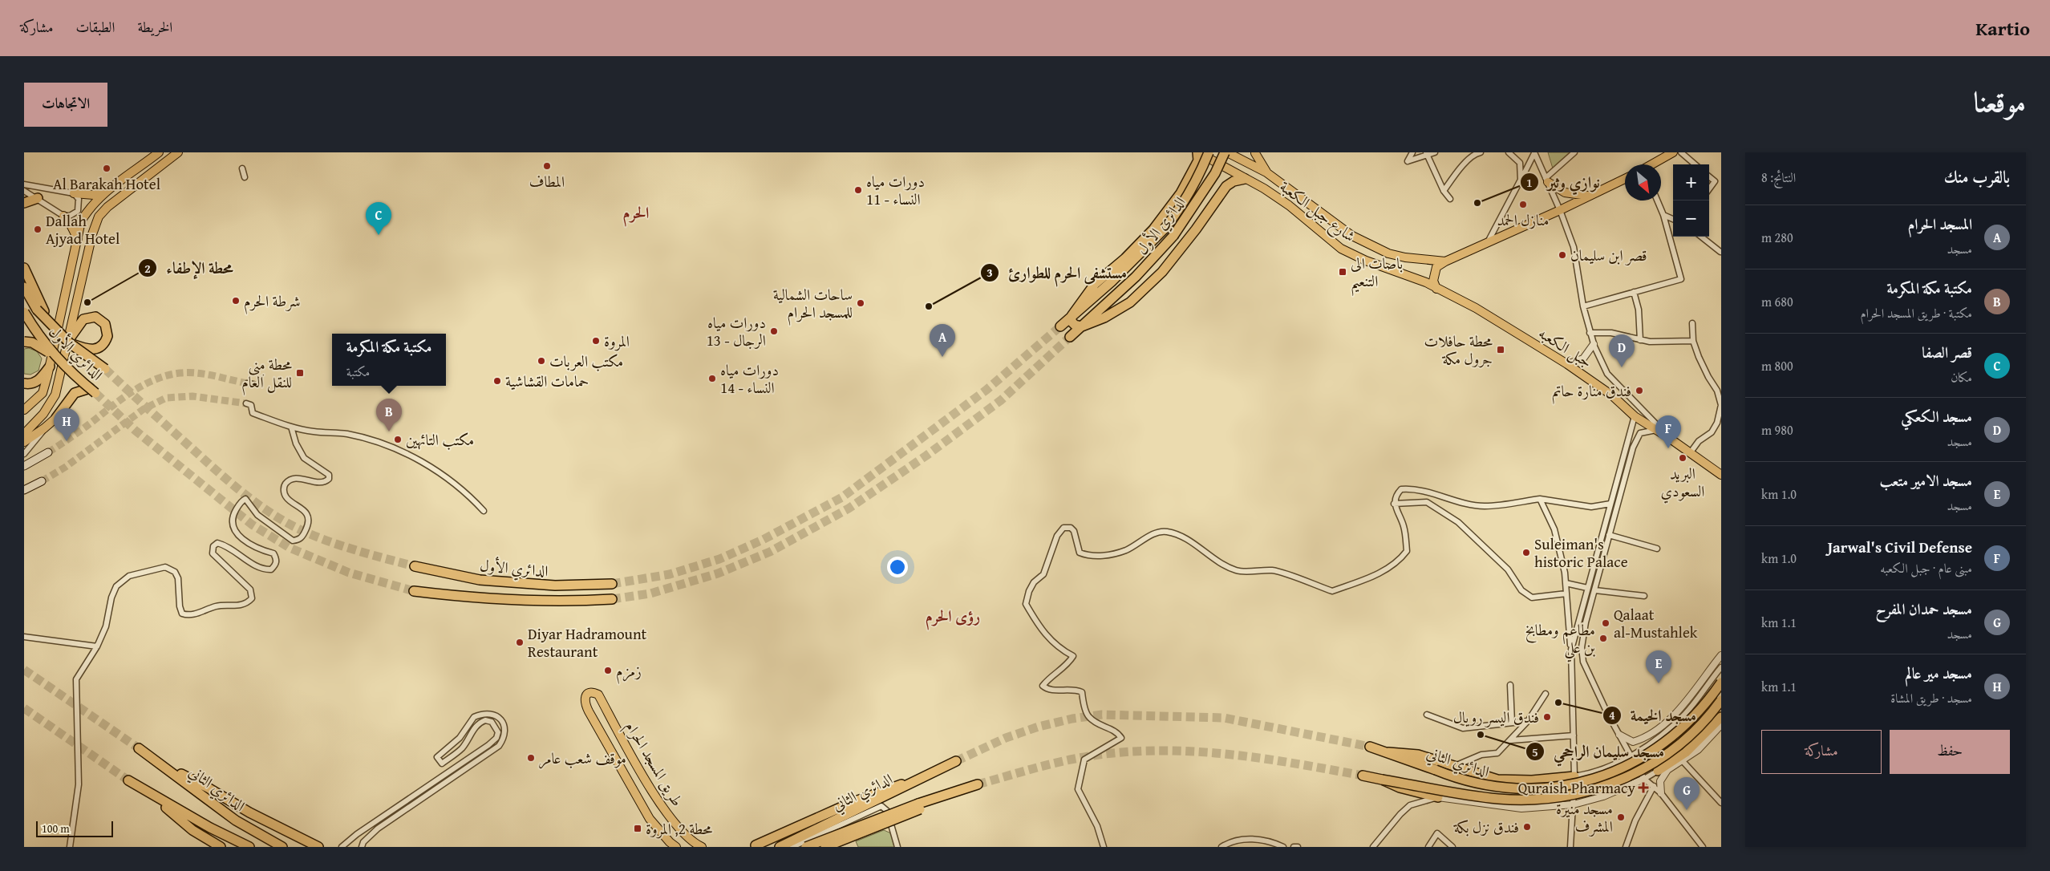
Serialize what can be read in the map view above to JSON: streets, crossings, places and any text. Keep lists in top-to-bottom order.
{
  "streets": {
    "highway": ["الدائري الأول", "الدائري الثاني"],
    "main road": ["شارع جبل الكعبة", "جبل الكعبه", "طريق المسجد الحرام"]
  },
  "crossings": [
    ["شارع جبل الكعبة", "الدائري الأول"],
    ["شارع جبل الكعبة", "جبل الكعبه"]
  ],
  "districts": ["الحرم", "رؤى الحرم"],
  "places": {
    "other": [
      "المطاف",
      "Al Barakah Hotel",
      "دورات مياه النساء - 11",
      "نوازي وثير",
      "منازل الحمد",
      "Dallah Ajyad Hotel",
      "قصر ابن سليمان",
      "شرطة الحرم",
      "محطة الإطفاء",
      "ساحات الشمالية للمسجد الحرام",
      "مستشفى الحرم للطوارئ",
      "دورات مياه الرجال - 13",
      "المروة",
      "مكتب العربات",
      "دورات مياه النساء - 14",
      "حمامات القشاشية",
      "فندق منارة حاتم",
      "مكتب التائهين",
      "البريد السعودي",
      "Suleiman's historic Palace",
      "Qalaat al-Mustahlek",
      "مطاعم ومطابخ بن علي",
      "Diyar Hadramount Restaurant",
      "زمزم",
      "مسجد الخيمة",
      "فندق اليسر رويال",
      "مسجد سليمان الراجحي",
      "موقف شعب عامر",
      "مسجد منيرة المشرف",
      "فندق نزل بكة"
    ],
    "transit": [
      "باصات الى التنعيم",
      "محطة حافلات جرول مكة",
      "محطة مِنى للنقل العام",
      "محطة 2, المروة"
    ],
    "health": ["Quraish Pharmacy"]
  },
  "scale_bar": "100 m",
  "north": "bottom right",
  "page": {
    "header": "Kartio",
    "nav": ["الخريطة", "الطبقات", "مشاركة"],
    "title": "موقعنا",
    "buttons": [
      "الاتجاهات",
      ["حفظ", "مشاركة"]
    ],
    "heading": ["بالقرب منك", "النتائج: 8"],
    "map_buttons": ["+", "−"],
    "pins": [
      "C",
      "A",
      "D",
      "B",
      "H",
      "F",
      "E",
      "G"
    ],
    "list": [
      {
        "mark": "A",
        "name": "المسجد الحرام",
        "note": "مسجد",
        "value": "280 m"
      },
      {
        "mark": "B",
        "name": "مكتبة مكة المكرمة",
        "note": "مكتبة · طريق المسجد الحرام",
        "value": "680 m"
      },
      {
        "mark": "C",
        "name": "قصر الصفا",
        "note": "مكان",
        "value": "800 m"
      },
      {
        "mark": "D",
        "name": "مسجد الكعكي",
        "note": "مسجد",
        "value": "980 m"
      },
      {
        "mark": "E",
        "name": "مسجد الامير متعب",
        "note": "مسجد",
        "value": "1.0 km"
      },
      {
        "mark": "F",
        "name": "Jarwal's Civil Defense",
        "note": "مبنى عام · جبل الكعبه",
        "value": "1.0 km"
      },
      {
        "mark": "G",
        "name": "مسجد حمدان المفرح",
        "note": "مسجد",
        "value": "1.1 km"
      },
      {
        "mark": "H",
        "name": "مسجد مير عالم",
        "note": "مسجد · طريق المشاة",
        "value": "1.1 km"
      }
    ],
    "popup": ["مكتبة مكة المكرمة", "مكتبة"],
    "scale": "100 m"
  }
}
